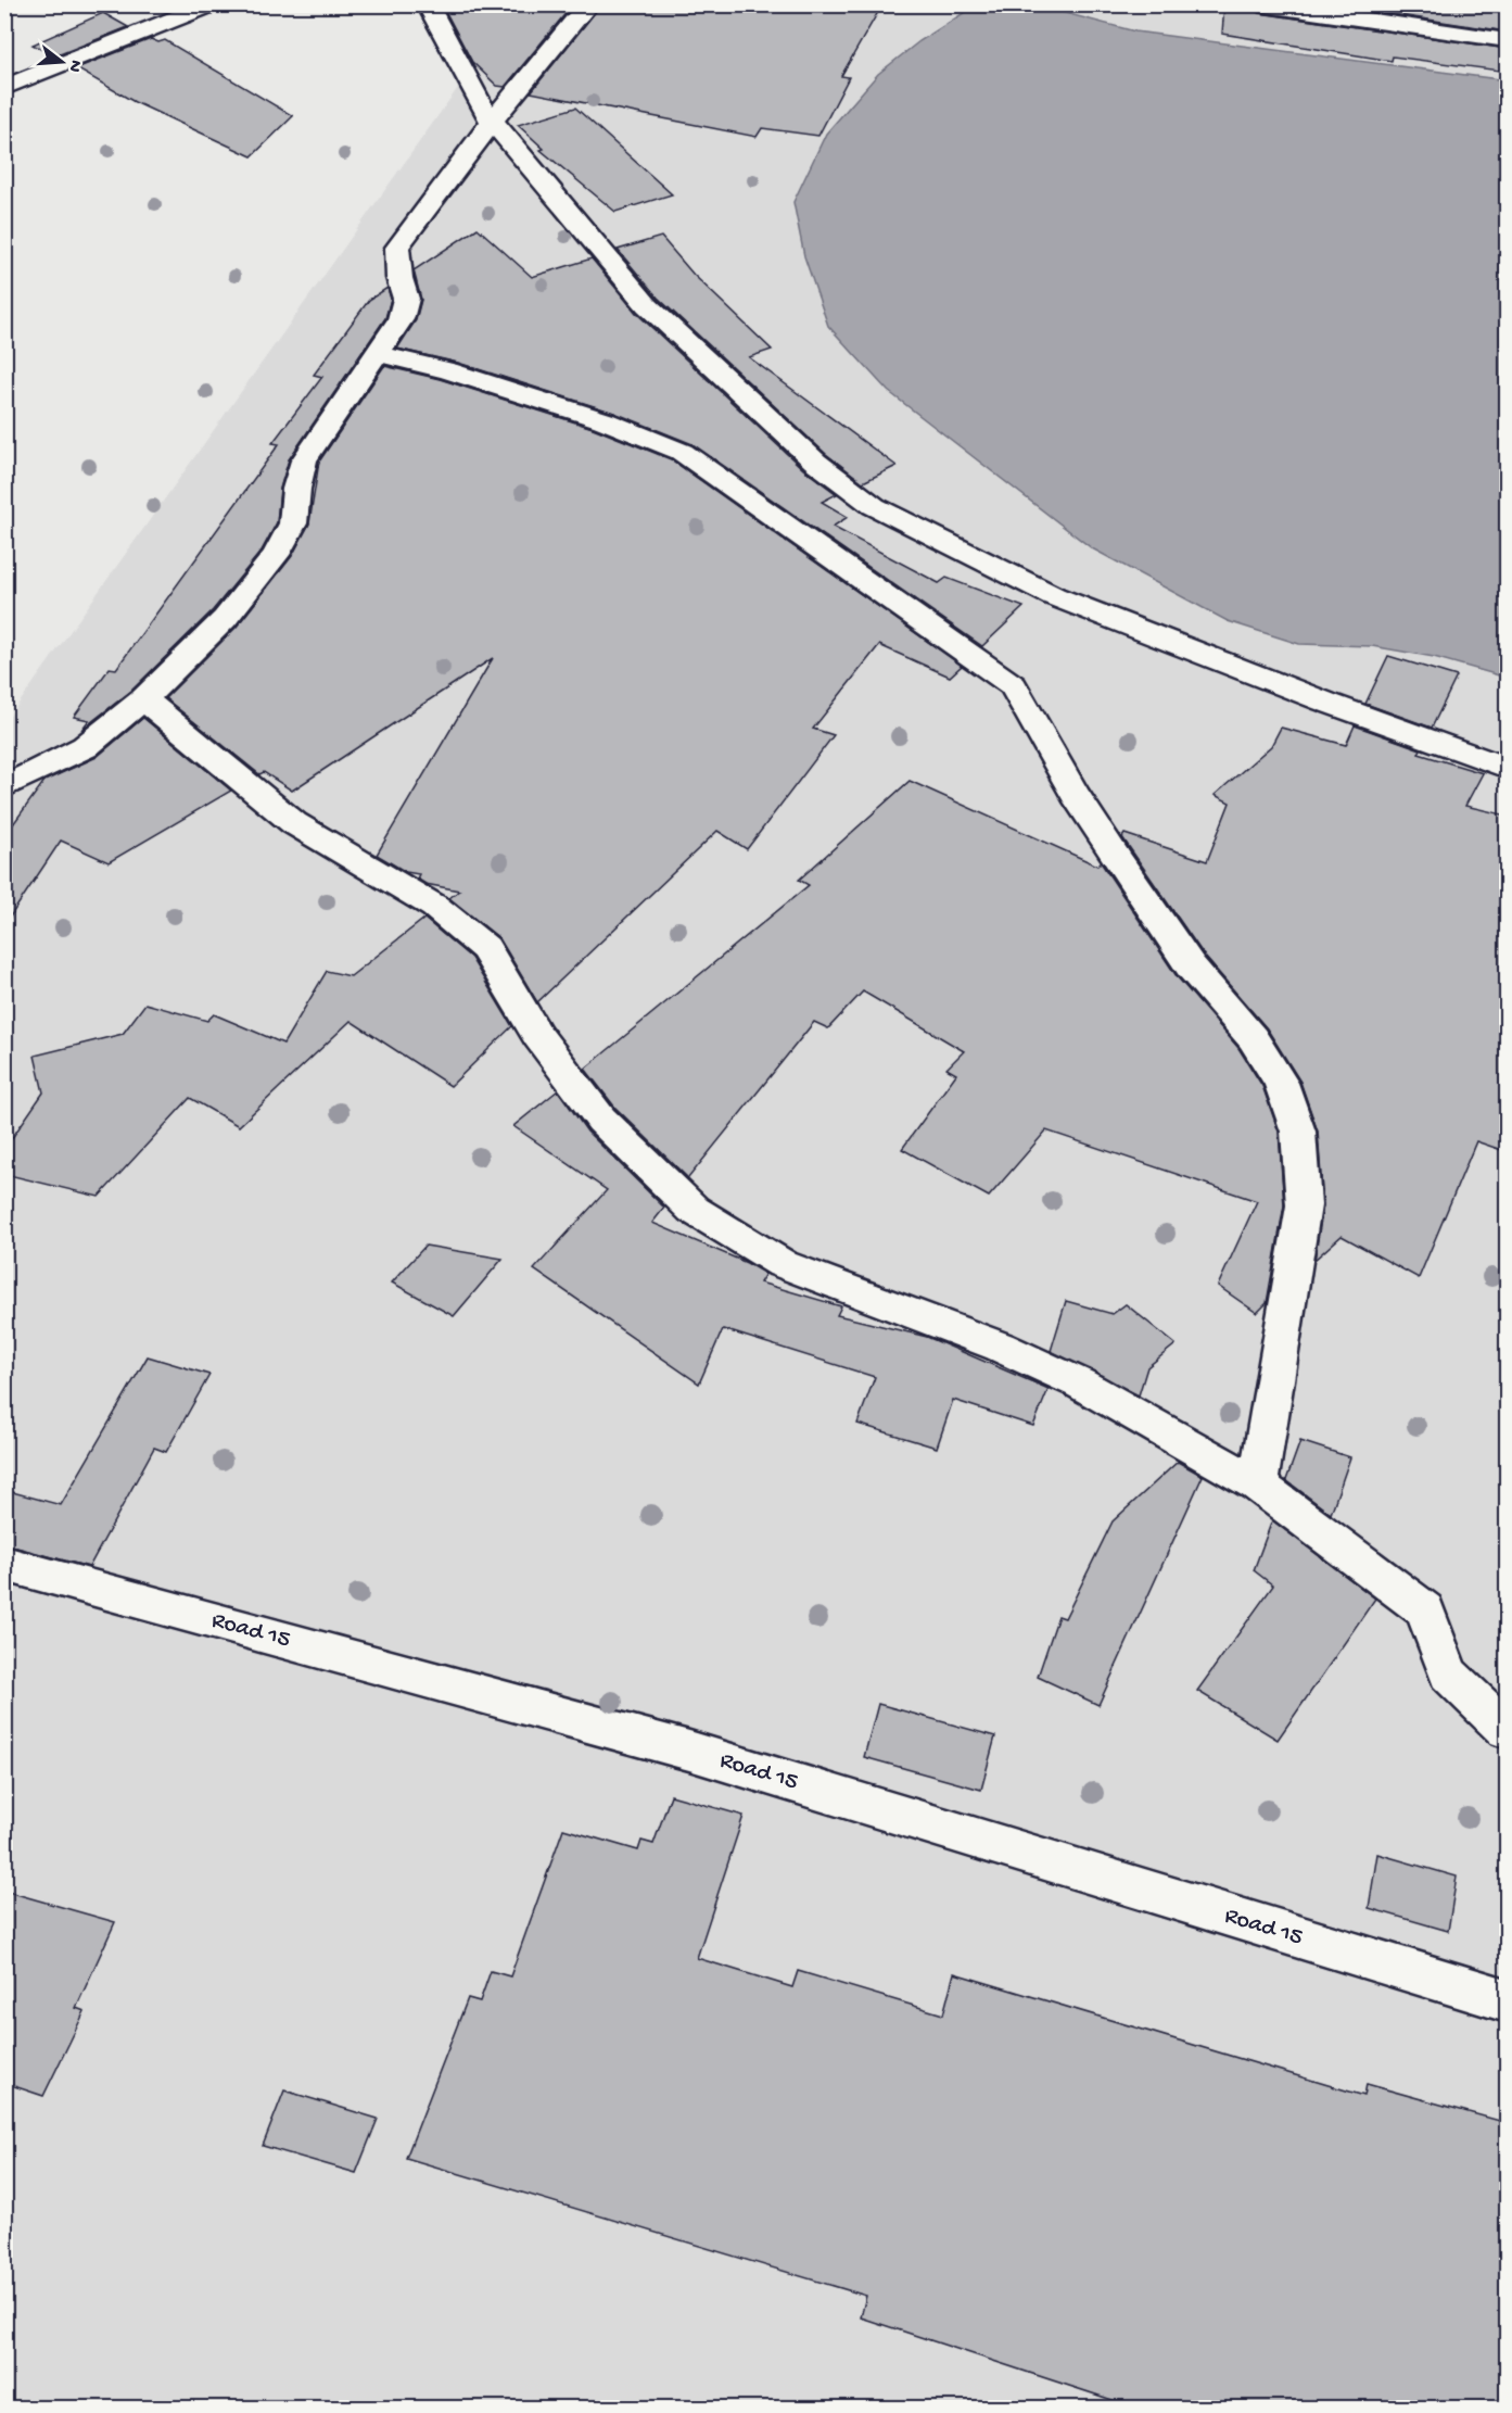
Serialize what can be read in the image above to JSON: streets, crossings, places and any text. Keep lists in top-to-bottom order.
{
  "streets": {
    "street": ["Road 15"]
  },
  "north": "right"
}
